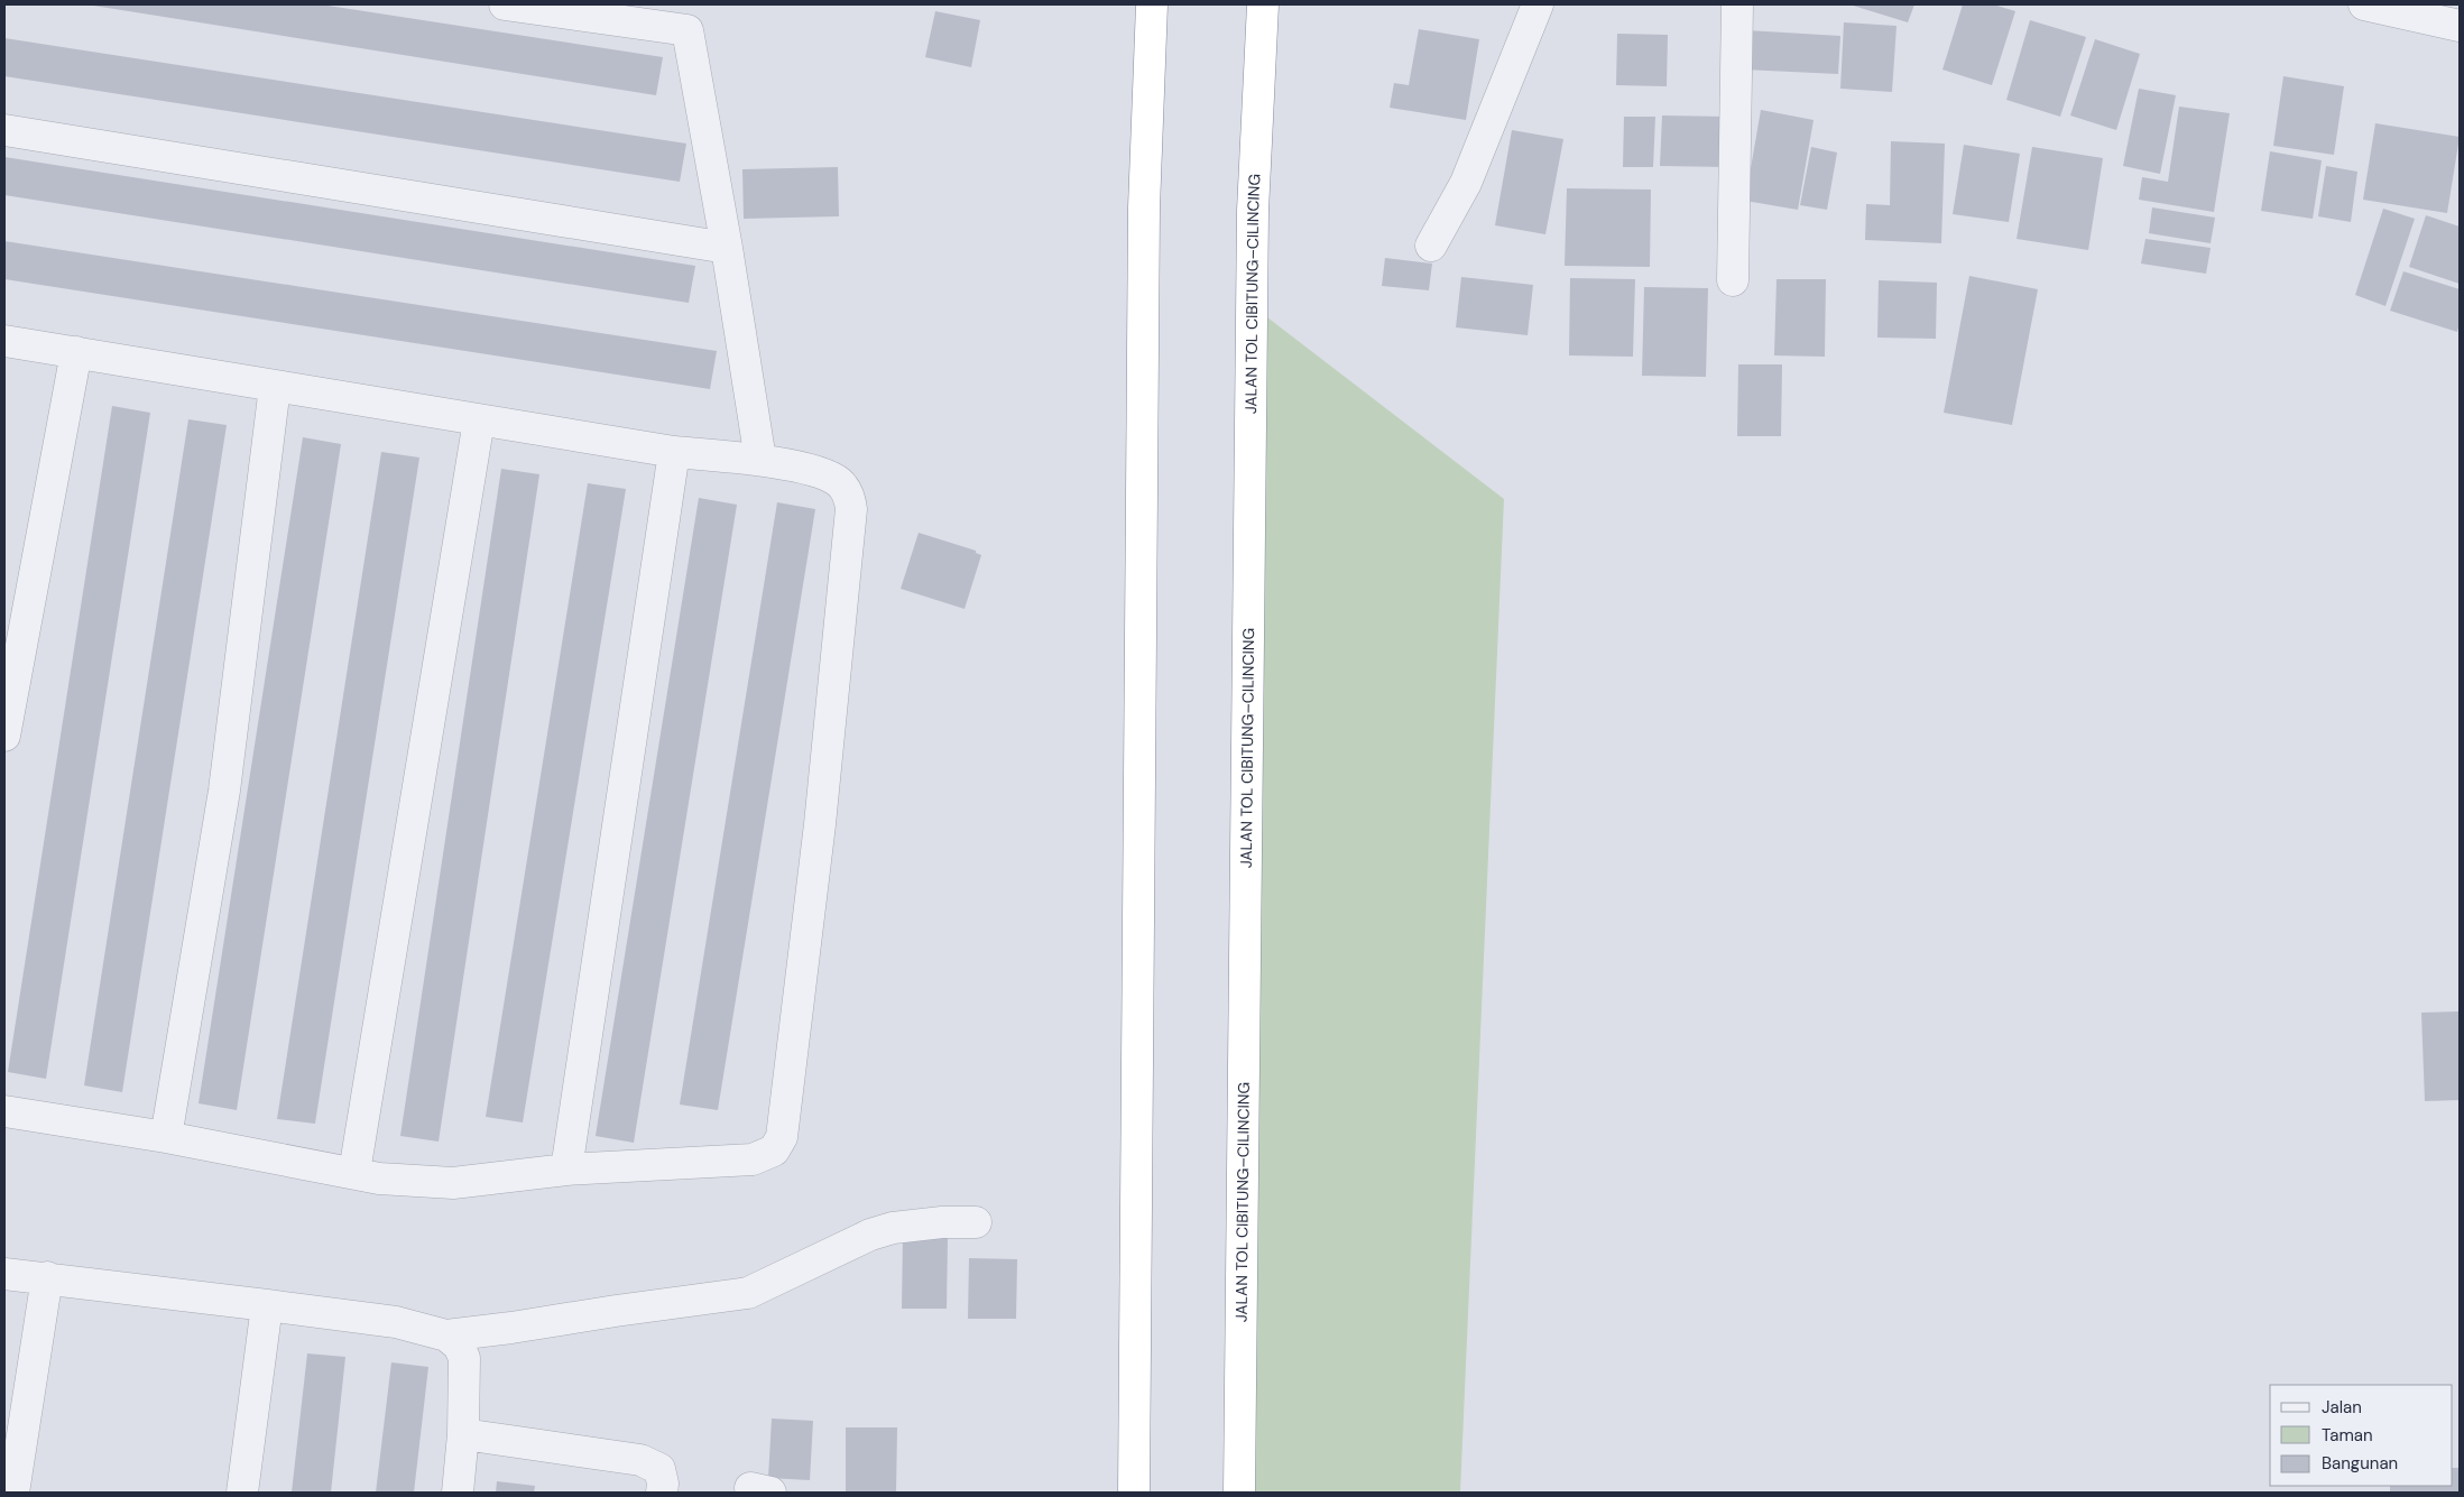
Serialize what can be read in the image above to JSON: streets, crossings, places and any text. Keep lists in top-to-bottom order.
{
  "streets": {
    "highway": ["JALAN TOL CIBITUNG–CILINCING"]
  },
  "legend": ["Jalan", "Taman", "Bangunan"]
}
